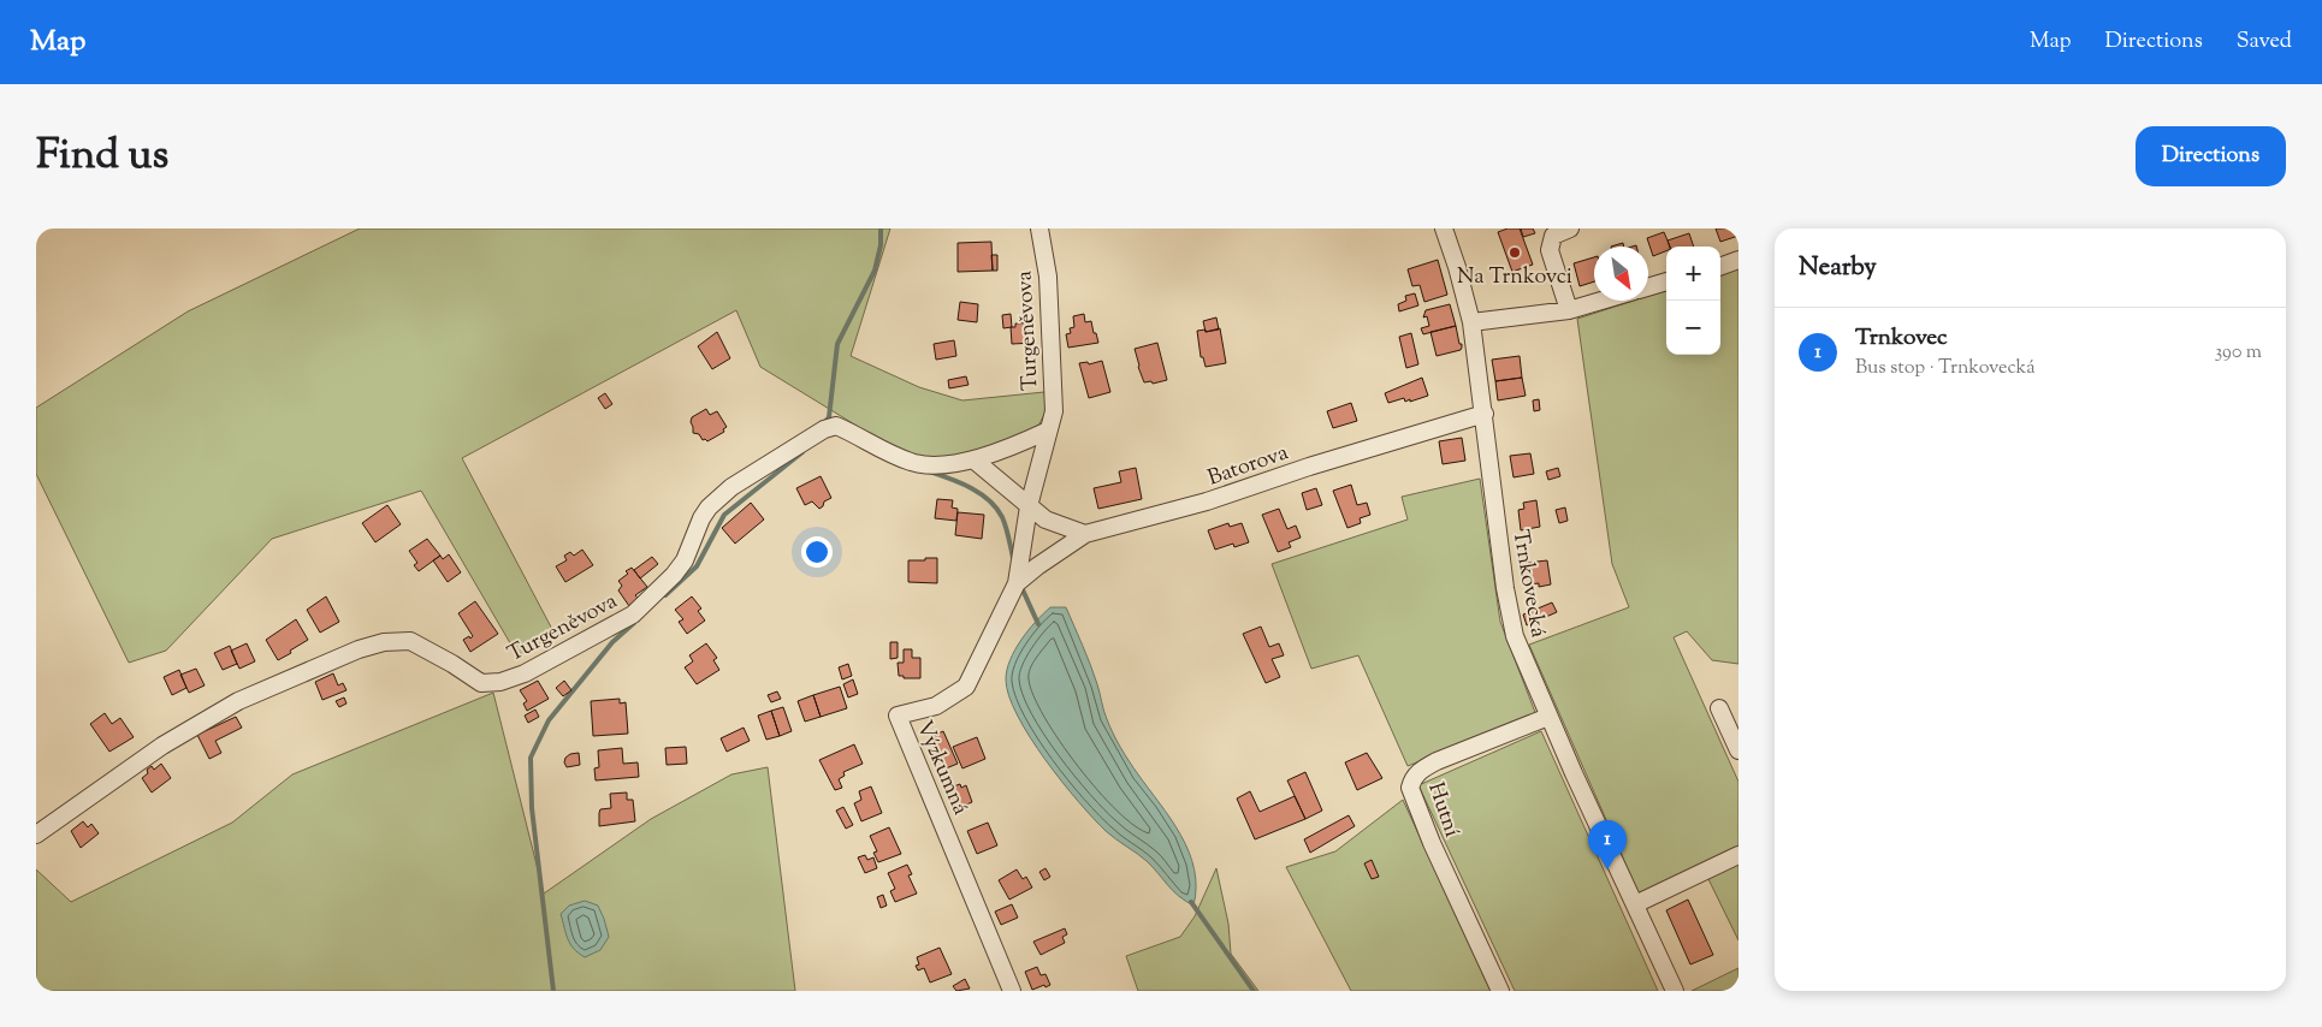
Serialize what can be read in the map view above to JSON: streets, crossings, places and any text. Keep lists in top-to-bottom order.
{
  "streets": {
    "street": [
      "Turgeněvova",
      "Batorova",
      "Trnkovecká",
      "Výzkumná",
      "Hutní"
    ]
  },
  "crossings": [
    ["Turgeněvova", "Výzkumná"],
    ["Batorova", "Trnkovecká"],
    ["Batorova", "Výzkumná"],
    ["Trnkovecká", "Hutní"]
  ],
  "places": ["Na Trnkovci"],
  "north": "bottom right",
  "page": {
    "header": "Map",
    "nav": ["Map", "Directions", "Saved"],
    "title": "Find us",
    "buttons": "Directions",
    "heading": "Nearby",
    "map_buttons": ["+", "−"],
    "list": [
      {
        "mark": "1",
        "name": "Trnkovec",
        "note": "Bus stop · Trnkovecká",
        "value": "390 m"
      }
    ],
    "pins": "1"
  }
}
